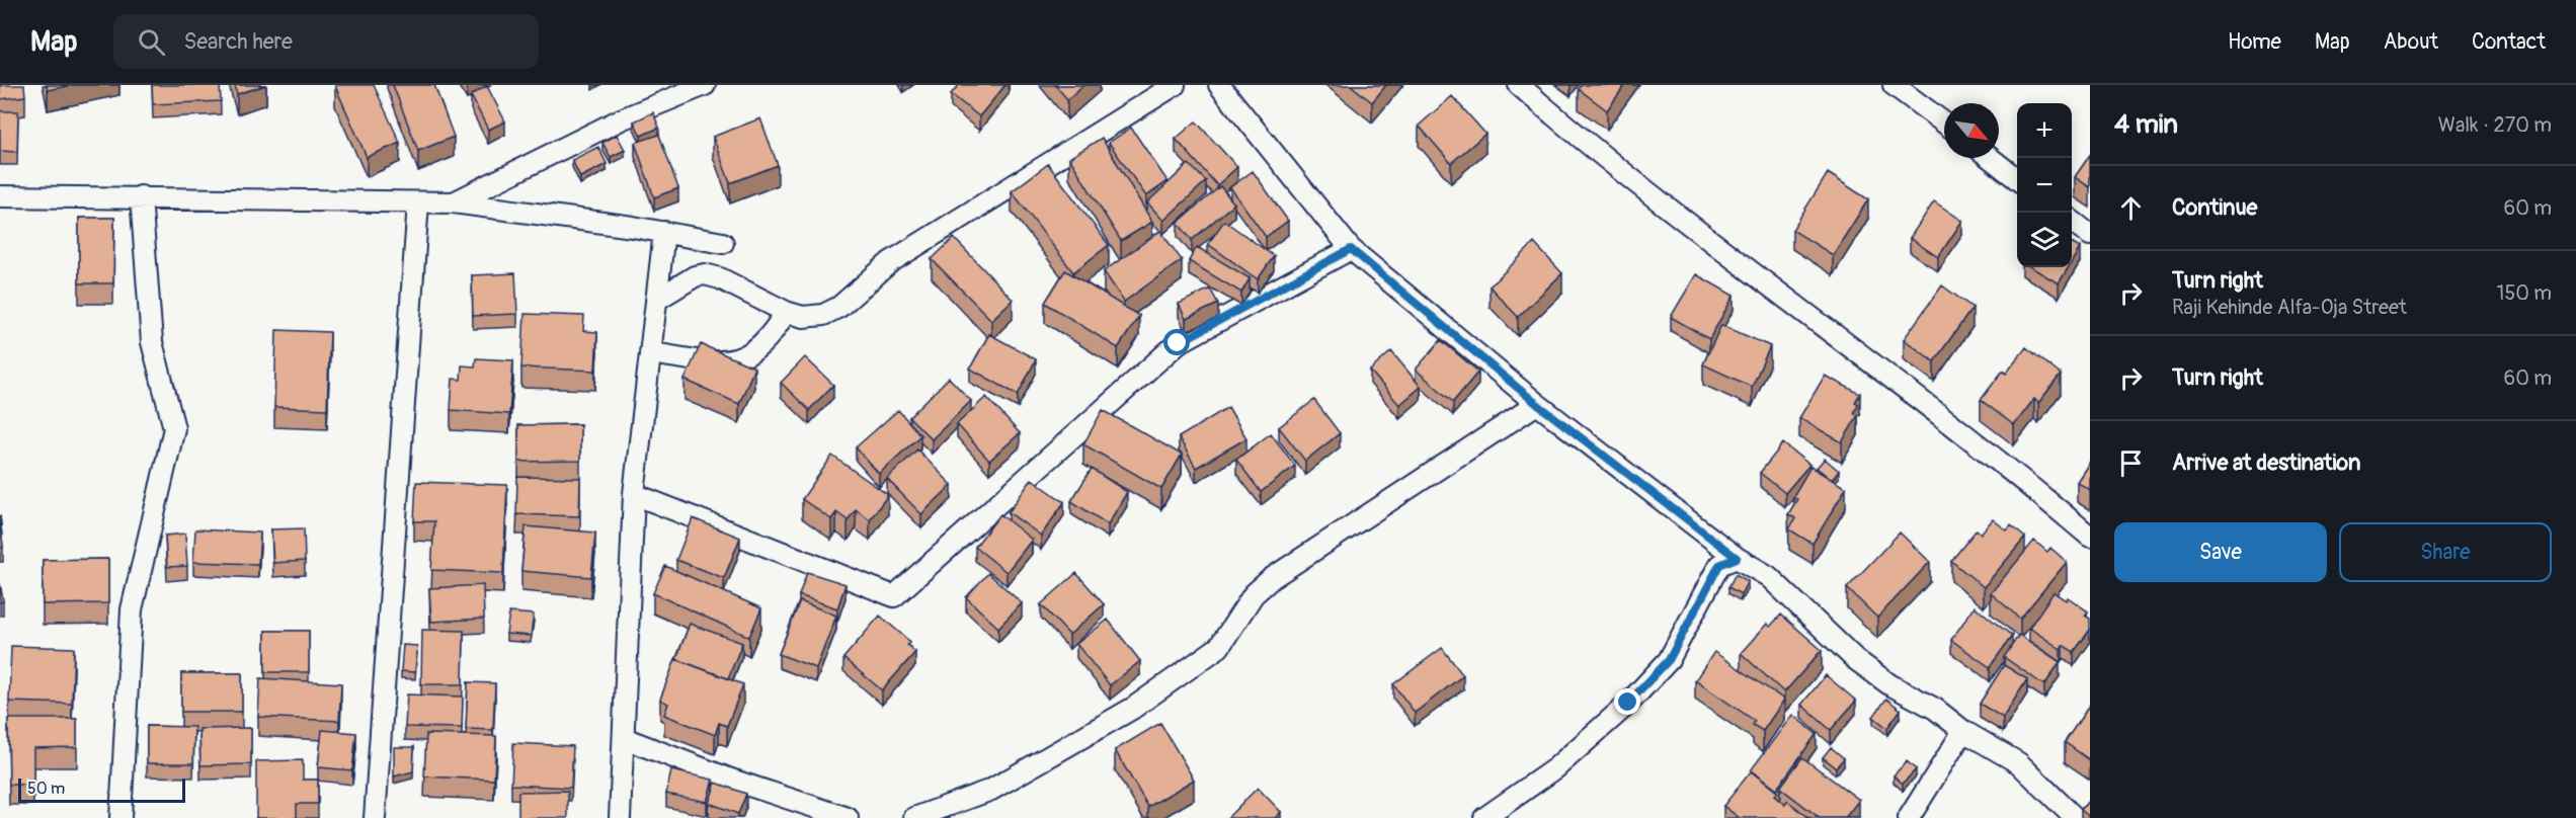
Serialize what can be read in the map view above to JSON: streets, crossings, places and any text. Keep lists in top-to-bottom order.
{
  "scale_bar": "50 m",
  "north": "bottom right",
  "page": {
    "header": "Map",
    "search": "Search here",
    "nav": [
      "Home",
      "Map",
      "About",
      "Contact"
    ],
    "heading": ["4 min", "Walk · 270 m"],
    "map_buttons": ["+", "−"],
    "list": [
      ["Continue", "60 m"],
      ["Turn right", "Raji Kehinde Alfa-Oja Street", "150 m"],
      ["Turn right", "60 m"],
      "Arrive at destination"
    ],
    "buttons": ["Save", "Share"],
    "scale": "50 m"
  }
}
